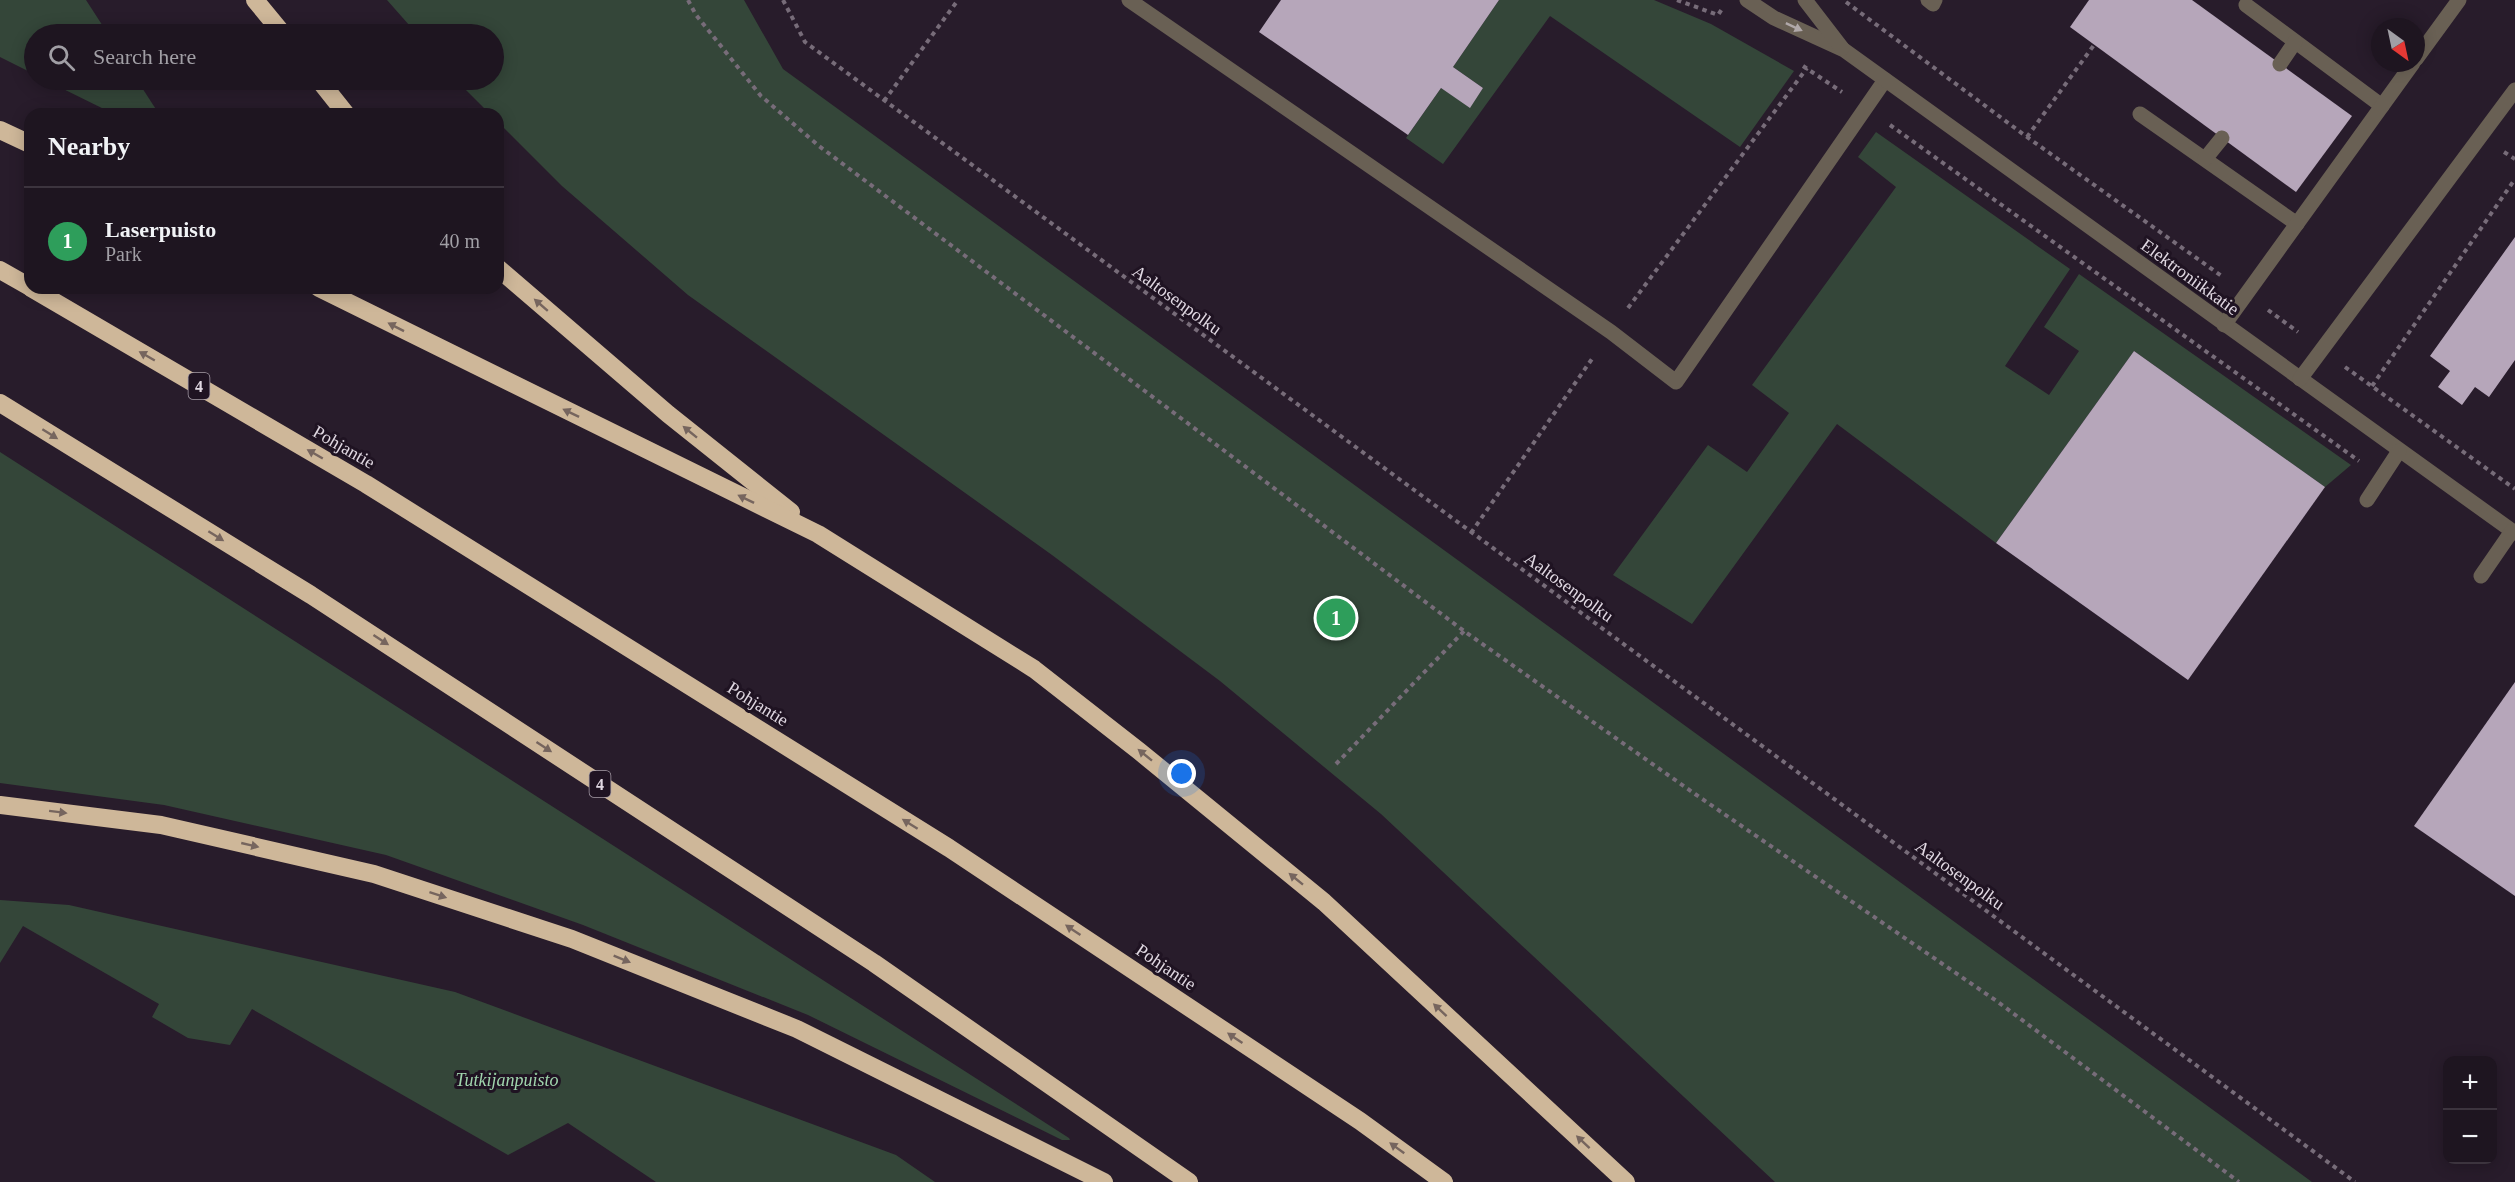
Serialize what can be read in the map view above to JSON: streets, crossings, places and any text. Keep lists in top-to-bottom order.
{
  "streets": {
    "highway": ["4", "Pohjantie"],
    "street": ["Elektroniikkatie"],
    "path": ["Aaltosenpolku"]
  },
  "parks": ["Tutkijanpuisto"],
  "north": "bottom right",
  "page": {
    "search": "Search here",
    "heading": "Nearby",
    "list": [
      {
        "mark": "1",
        "name": "Laserpuisto",
        "note": "Park",
        "value": "40 m"
      }
    ],
    "pins": "1",
    "map_buttons": ["+", "−"]
  }
}
